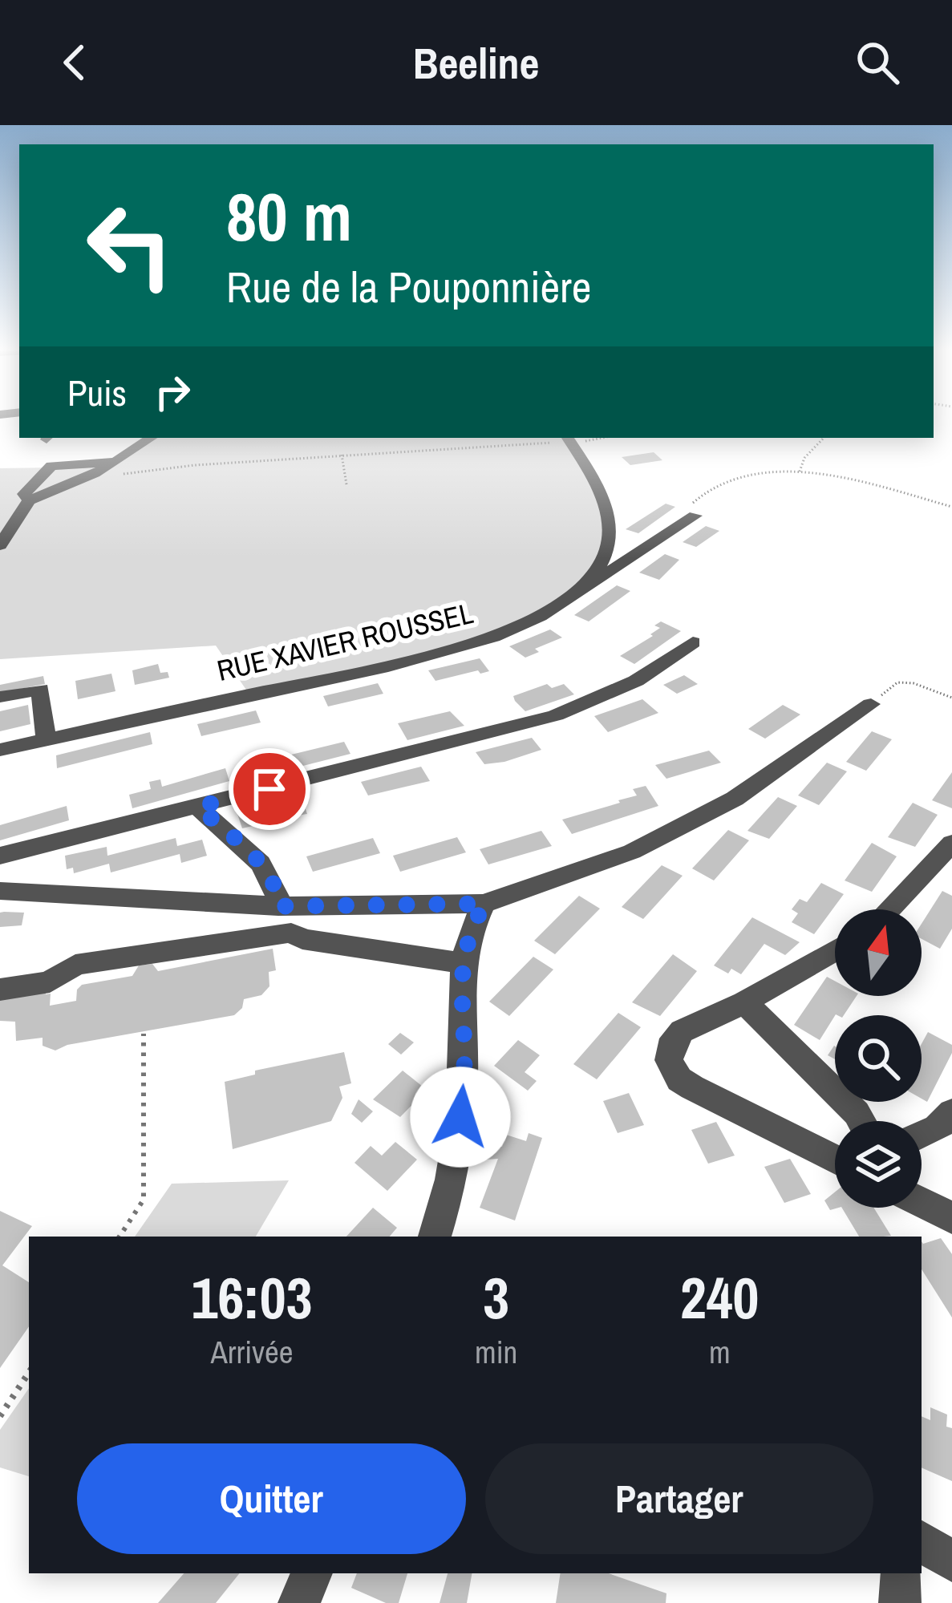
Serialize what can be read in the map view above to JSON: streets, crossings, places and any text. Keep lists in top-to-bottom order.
{
  "streets": {
    "street": ["RUE XAVIER ROUSSEL"]
  },
  "north": "top",
  "page": {
    "header": "Beeline",
    "turn": ["80 m", "Rue de la Pouponnière"],
    "then": "Puis",
    "eta": [
      "16:03",
      "Arrivée",
      "3",
      "min",
      "240",
      "m"
    ],
    "buttons": ["Quitter", "Partager"]
  }
}
